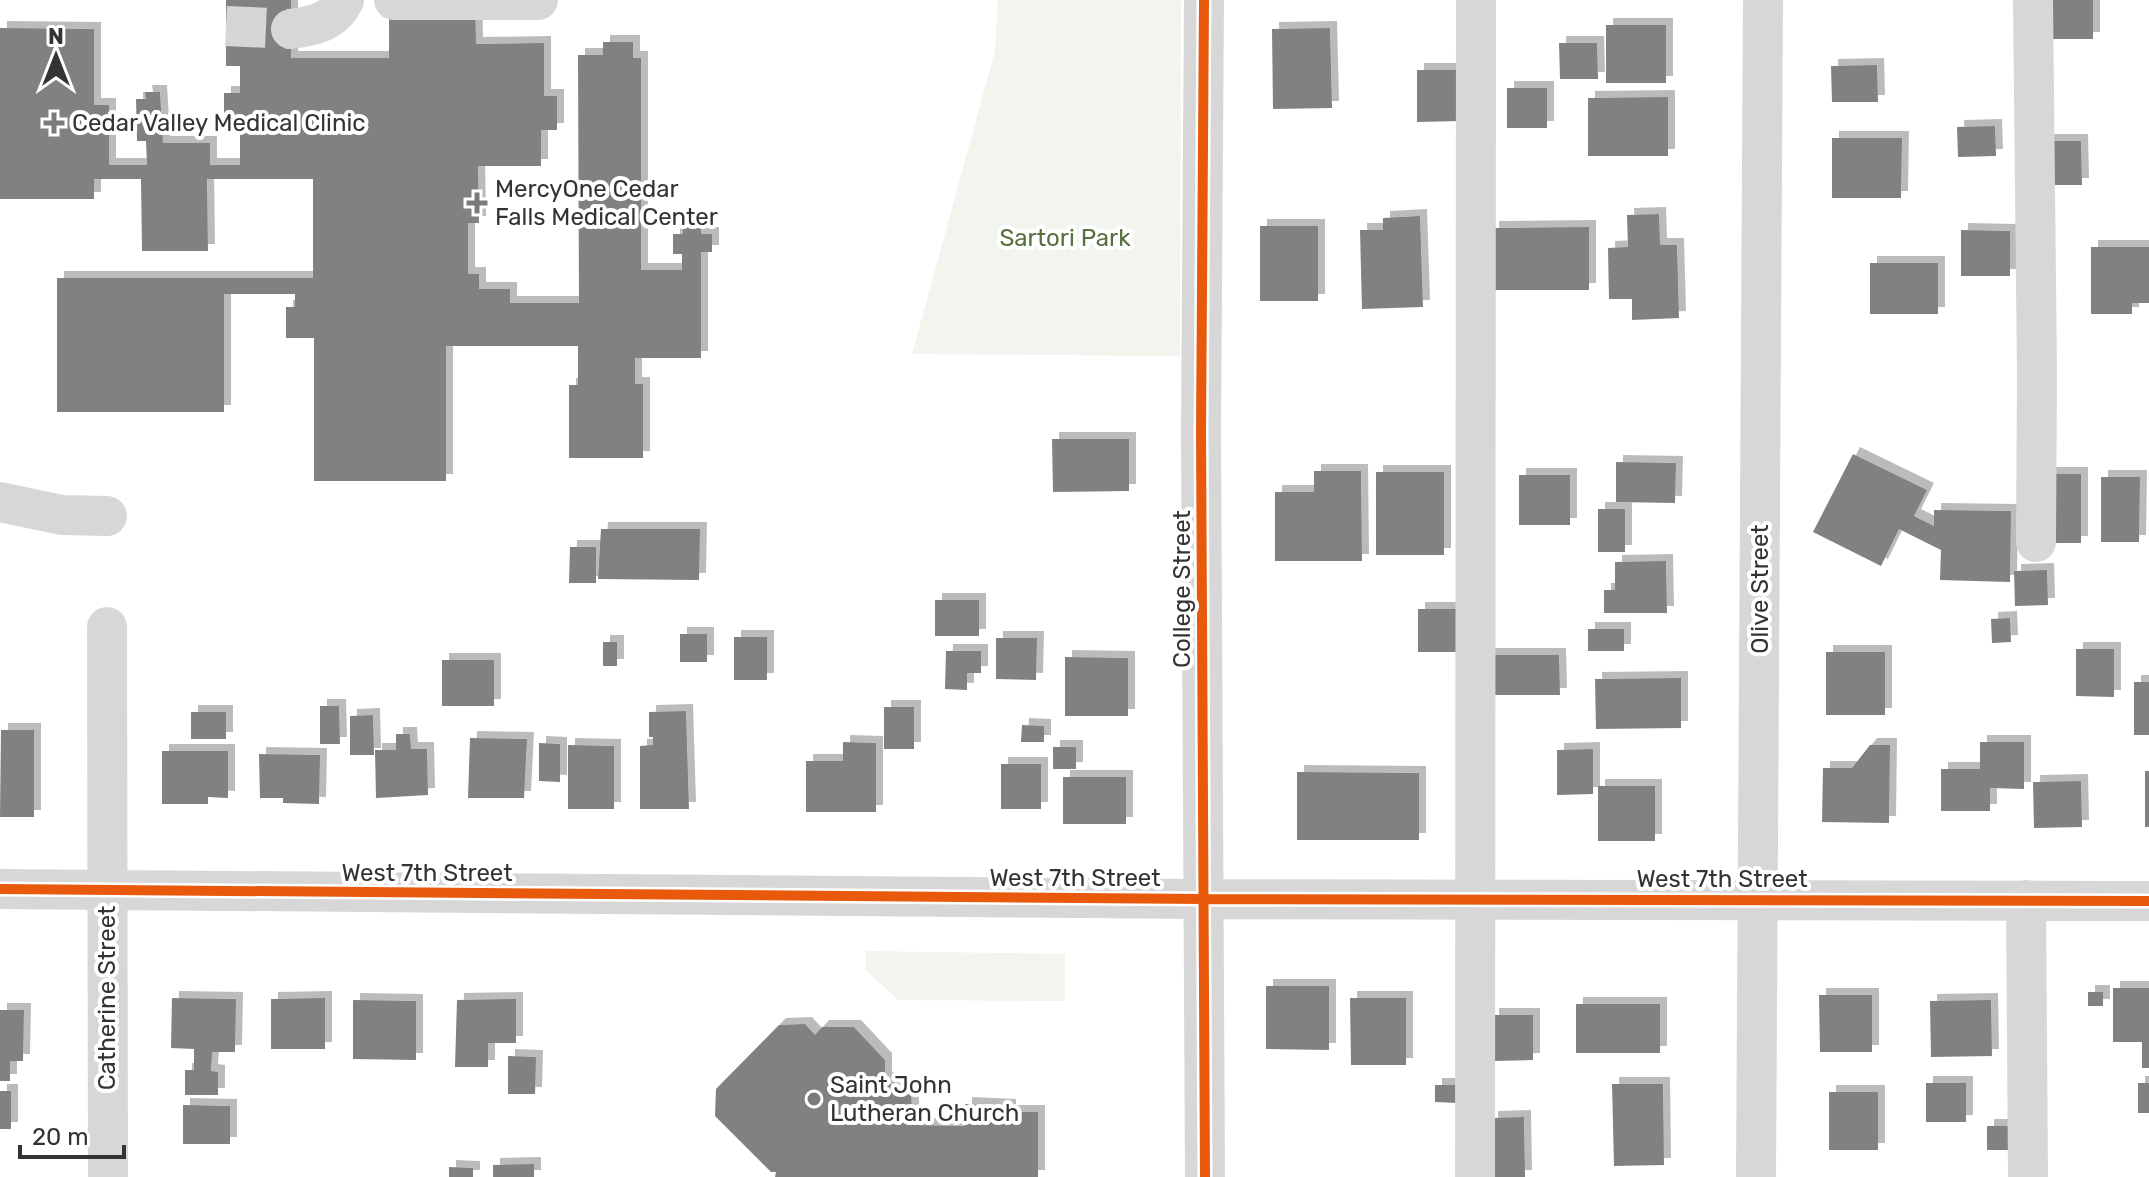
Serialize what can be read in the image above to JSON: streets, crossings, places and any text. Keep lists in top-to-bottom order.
{
  "streets": {
    "street": [
      "College Street",
      "Olive Street",
      "West 7th Street",
      "Catherine Street"
    ]
  },
  "crossings": [
    ["College Street", "West 7th Street"],
    ["Olive Street", "West 7th Street"],
    ["West 7th Street", "Catherine Street"]
  ],
  "parks": ["Sartori Park"],
  "places": {
    "health": ["Cedar Valley Medical Clinic", "MercyOne Cedar Falls Medical Center"],
    "other": ["Saint John Lutheran Church"]
  },
  "scale_bar": "20 m",
  "north": "top"
}
